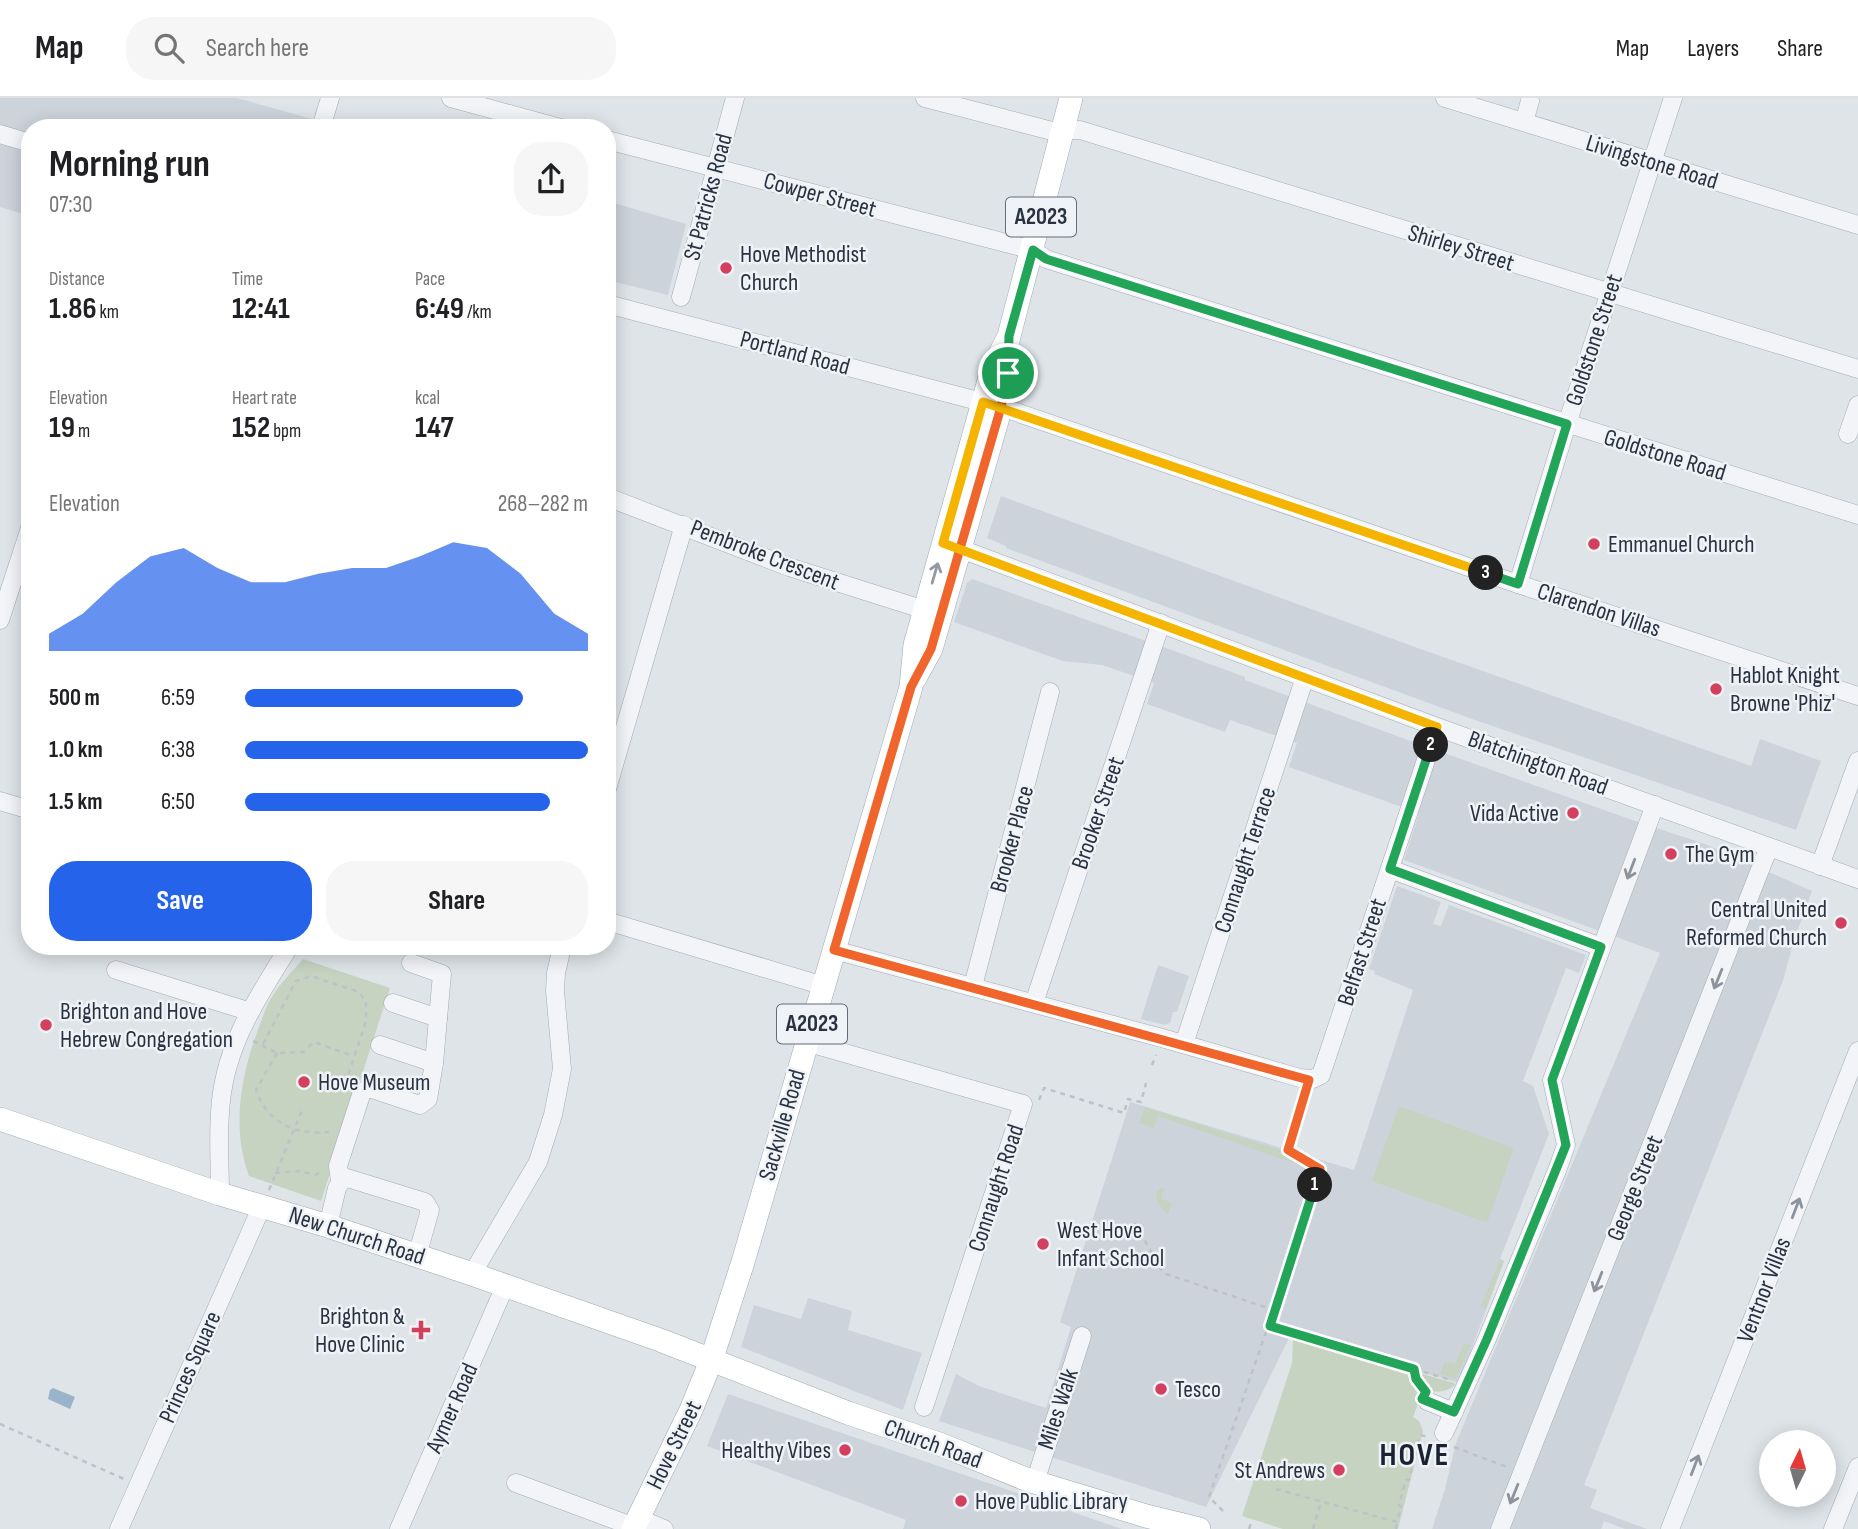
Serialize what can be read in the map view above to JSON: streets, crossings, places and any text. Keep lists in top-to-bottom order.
{
  "streets": {
    "main road": [
      "A2023",
      "Sackville Road",
      "New Church Road",
      "Church Road",
      "Hove Street"
    ],
    "street": [
      "Livingstone Road",
      "Cowper Street",
      "St Patricks Road",
      "Shirley Street",
      "Goldstone Street",
      "Portland Road",
      "Goldstone Road",
      "Pembroke Crescent",
      "Clarendon Villas",
      "Blatchington Road",
      "Brooker Street",
      "Brooker Place",
      "Connaught Terrace",
      "Belfast Street",
      "Connaught Road",
      "George Street",
      "Ventnor Villas",
      "Princes Square",
      "Aymer Road",
      "Miles Walk"
    ]
  },
  "crossings": [
    ["Livingstone Road", "Goldstone Street"],
    ["Cowper Street", "St Patricks Road"],
    ["Cowper Street", "Goldstone Road"],
    ["Cowper Street", "Sackville Road"],
    ["Shirley Street", "Goldstone Street"],
    ["Shirley Street", "Sackville Road"],
    ["Goldstone Street", "Goldstone Road"],
    ["Goldstone Street", "Clarendon Villas"],
    ["Portland Road", "Clarendon Villas"],
    ["Portland Road", "Sackville Road"],
    ["Goldstone Road", "Sackville Road"],
    ["Pembroke Crescent", "Sackville Road"],
    ["Clarendon Villas", "Sackville Road"],
    ["Blatchington Road", "Brooker Street"],
    ["Blatchington Road", "Connaught Terrace"],
    ["Blatchington Road", "Belfast Street"],
    ["Blatchington Road", "Sackville Road"],
    ["Blatchington Road", "George Street"],
    ["Sackville Road", "Connaught Road"],
    ["Sackville Road", "New Church Road"],
    ["Sackville Road", "Church Road"],
    ["Sackville Road", "Hove Street"],
    ["New Church Road", "Princes Square"],
    ["New Church Road", "Aymer Road"],
    ["New Church Road", "Church Road"],
    ["New Church Road", "Hove Street"],
    ["Miles Walk", "Church Road"],
    ["Church Road", "Hove Street"]
  ],
  "one_way": ["Ventnor Villas"],
  "districts": ["HOVE"],
  "places": {
    "other": [
      "Hove Methodist Church",
      "Emmanuel Church",
      "Hablot Knight Browne 'Phiz'",
      "Vida Active",
      "The Gym",
      "Central United Reformed Church",
      "Brighton and Hove Hebrew Congregation",
      "Hove Museum",
      "West Hove Infant School",
      "Tesco",
      "Healthy Vibes",
      "St Andrews",
      "Hove Public Library"
    ],
    "health": ["Brighton & Hove Clinic"]
  },
  "north": "top",
  "page": {
    "header": "Map",
    "search": "Search here",
    "nav": ["Map", "Layers", "Share"],
    "heading": ["Morning run", "07:30"],
    "stats": [
      ["Distance", "1.86 km"],
      ["Time", "12:41"],
      ["Pace", "6:49 /km"],
      ["Elevation", "19 m"],
      ["Heart rate", "152 bpm"],
      ["kcal", "147"]
    ],
    "chart": ["Elevation", "268–282 m"],
    "pins": ["3", "2", "1"],
    "list": [
      {
        "name": "500 m",
        "note": "6:59"
      },
      {
        "name": "1.0 km",
        "note": "6:38"
      },
      {
        "name": "1.5 km",
        "note": "6:50"
      }
    ],
    "buttons": ["Save", "Share"]
  }
}
